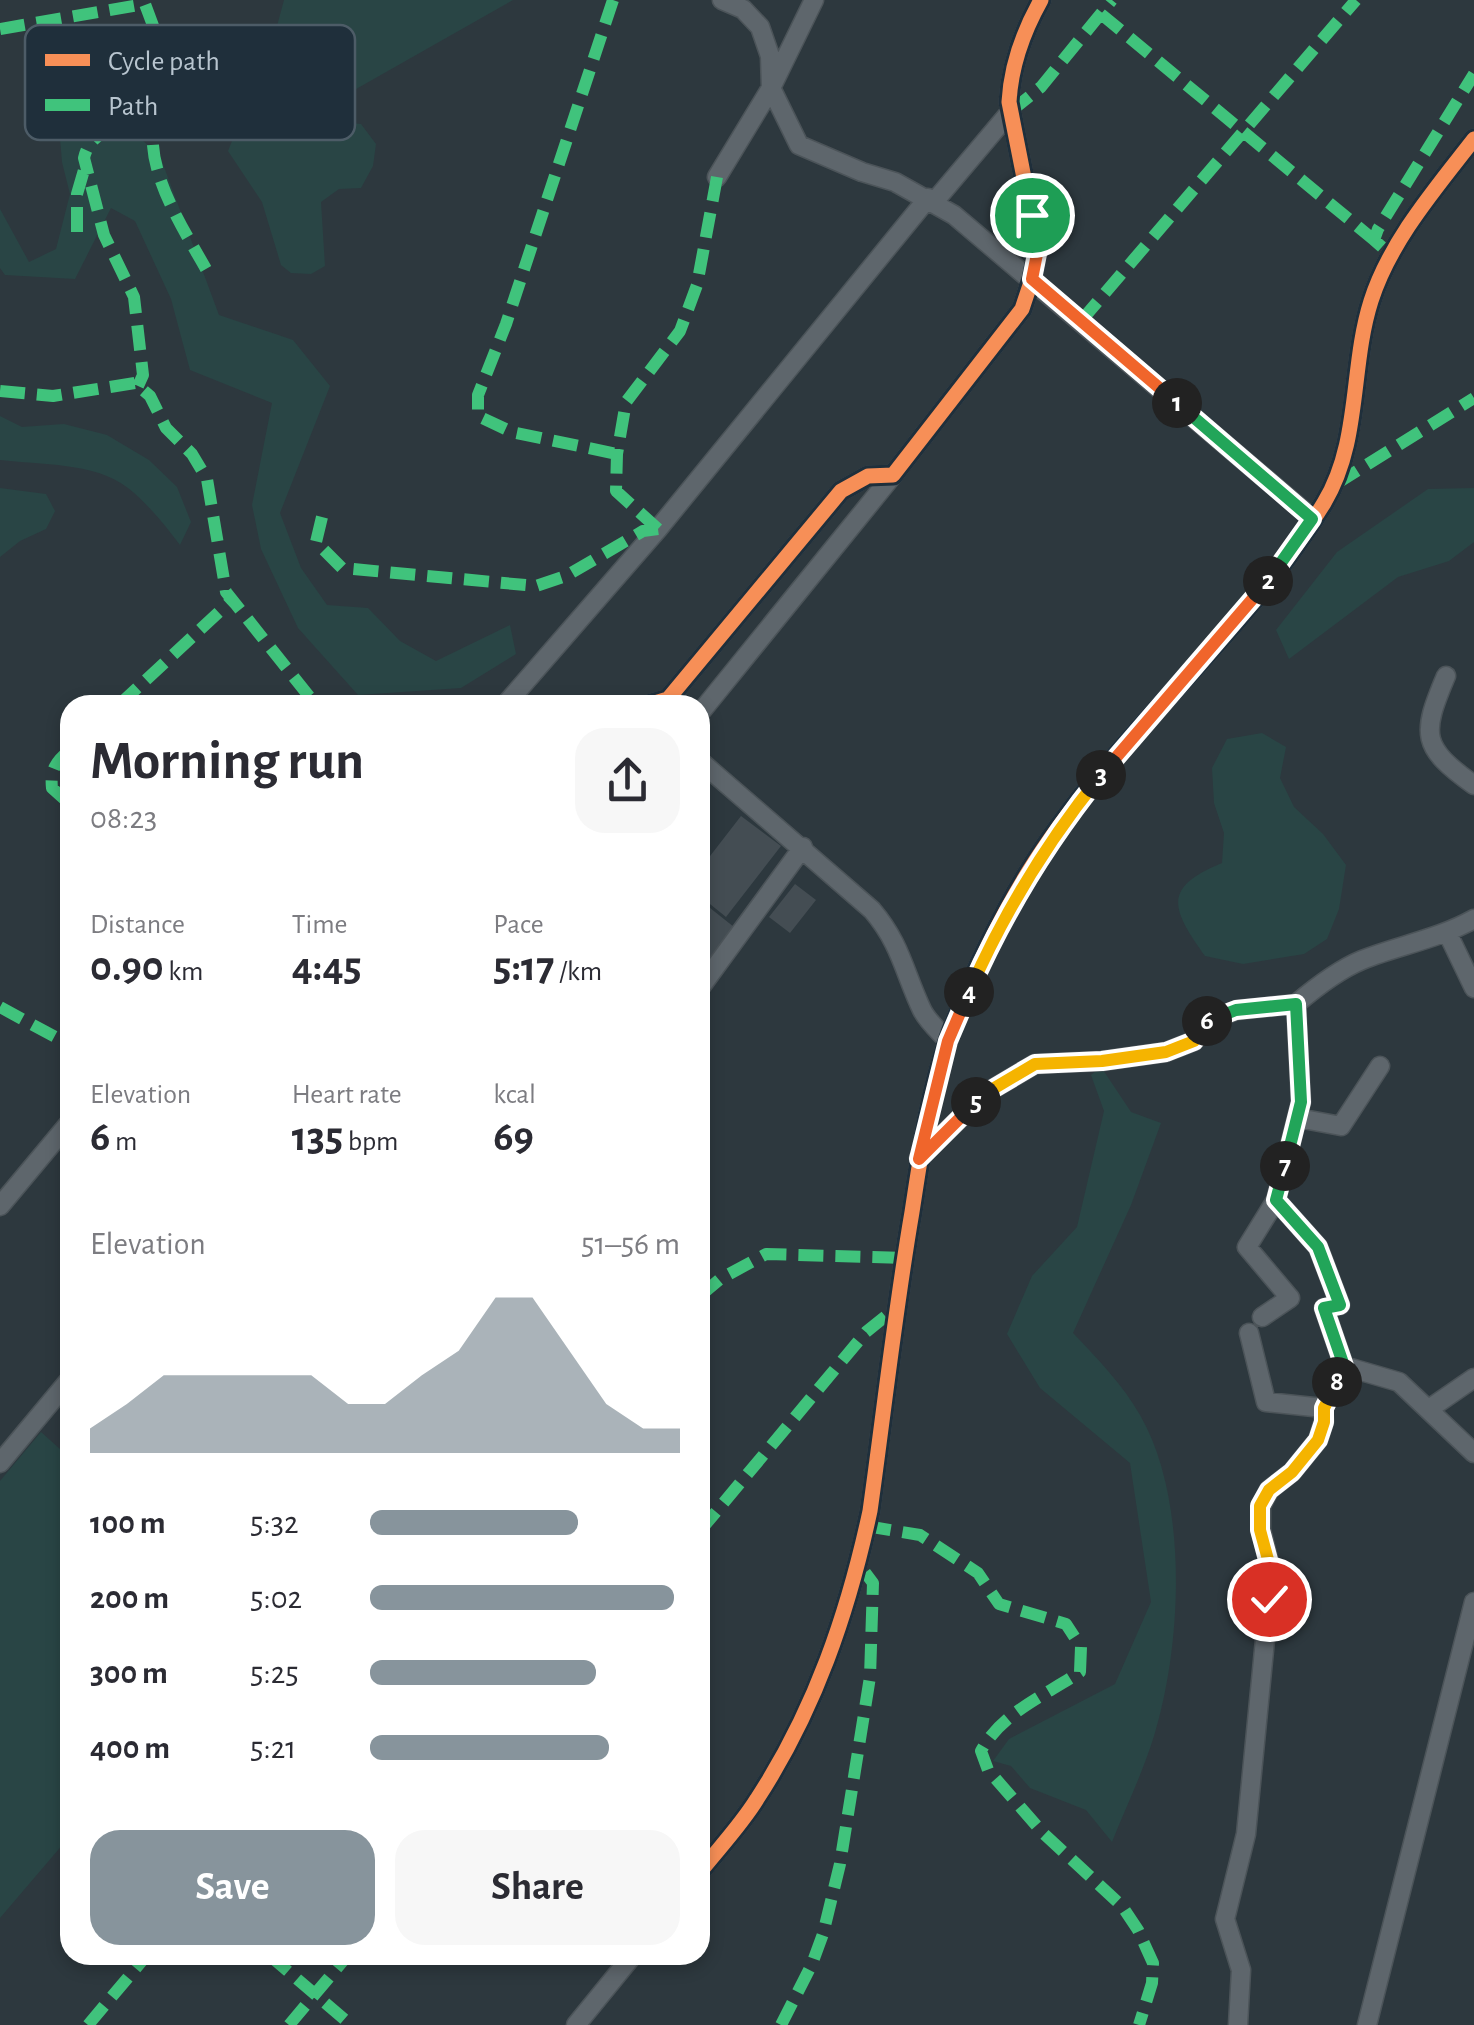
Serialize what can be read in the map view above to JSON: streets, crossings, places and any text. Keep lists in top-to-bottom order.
{
  "legend": ["Cycle path", "Path"],
  "page": {
    "pins": [
      "1",
      "2",
      "3",
      "4",
      "6",
      "5",
      "7",
      "8"
    ],
    "heading": ["Morning run", "08:23"],
    "stats": [
      ["Distance", "0.90 km"],
      ["Time", "4:45"],
      ["Pace", "5:17 /km"],
      ["Elevation", "6 m"],
      ["Heart rate", "135 bpm"],
      ["kcal", "69"]
    ],
    "chart": ["Elevation", "51–56 m"],
    "list": [
      {
        "name": "100 m",
        "note": "5:32"
      },
      {
        "name": "200 m",
        "note": "5:02"
      },
      {
        "name": "300 m",
        "note": "5:25"
      },
      {
        "name": "400 m",
        "note": "5:21"
      }
    ],
    "buttons": ["Save", "Share"]
  }
}
